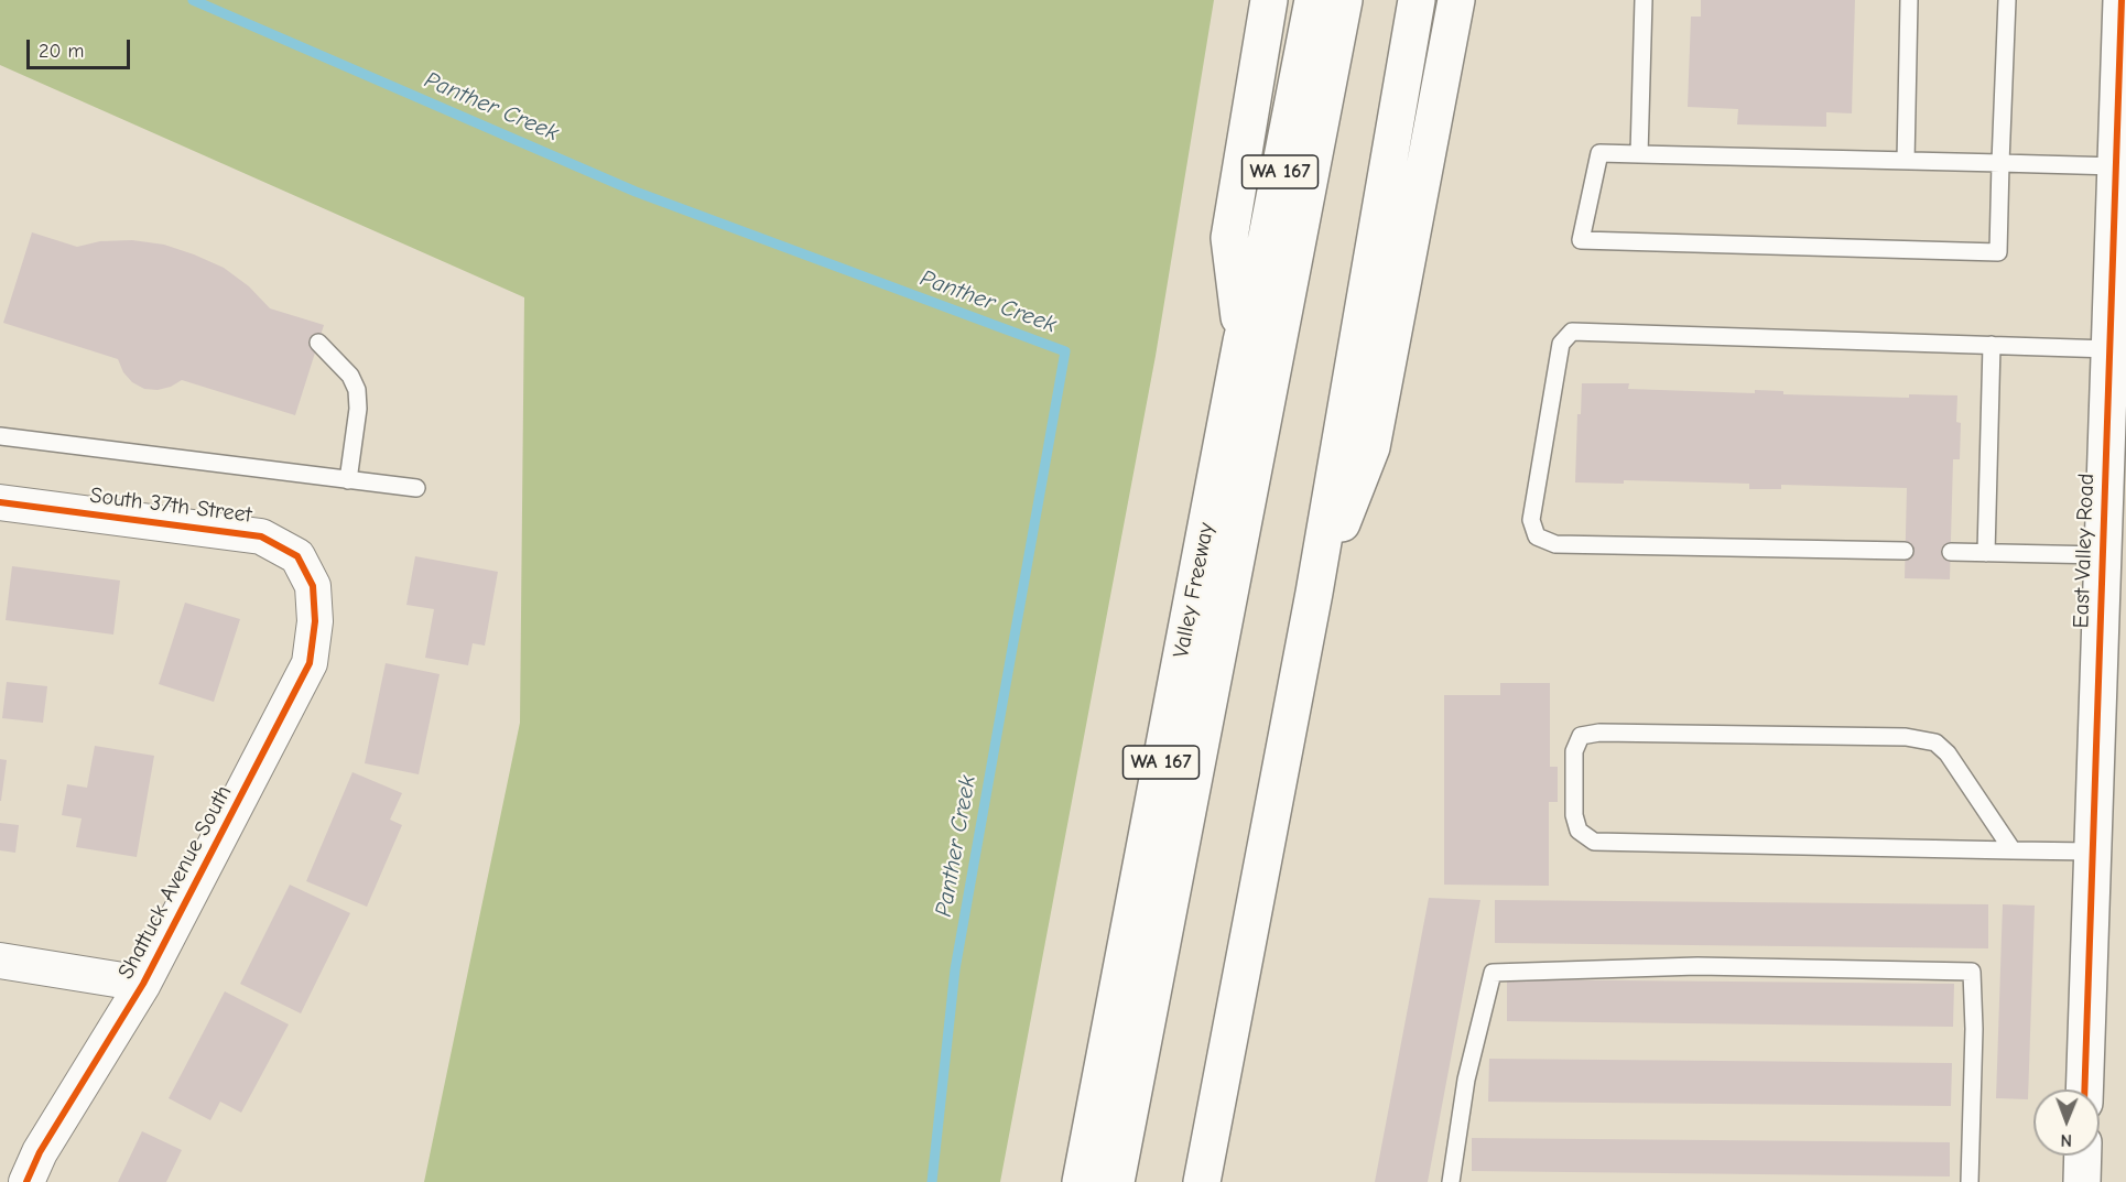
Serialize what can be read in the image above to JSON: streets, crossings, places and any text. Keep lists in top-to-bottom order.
{
  "streets": {
    "main road": ["WA 167", "East Valley Road", "Valley Freeway"],
    "street": ["South 37th Street", "Shattuck Avenue South"]
  },
  "crossings": [
    ["South 37th Street", "Shattuck Avenue South"]
  ],
  "water": ["Panther Creek"],
  "scale_bar": "20 m",
  "north": "bottom"
}
